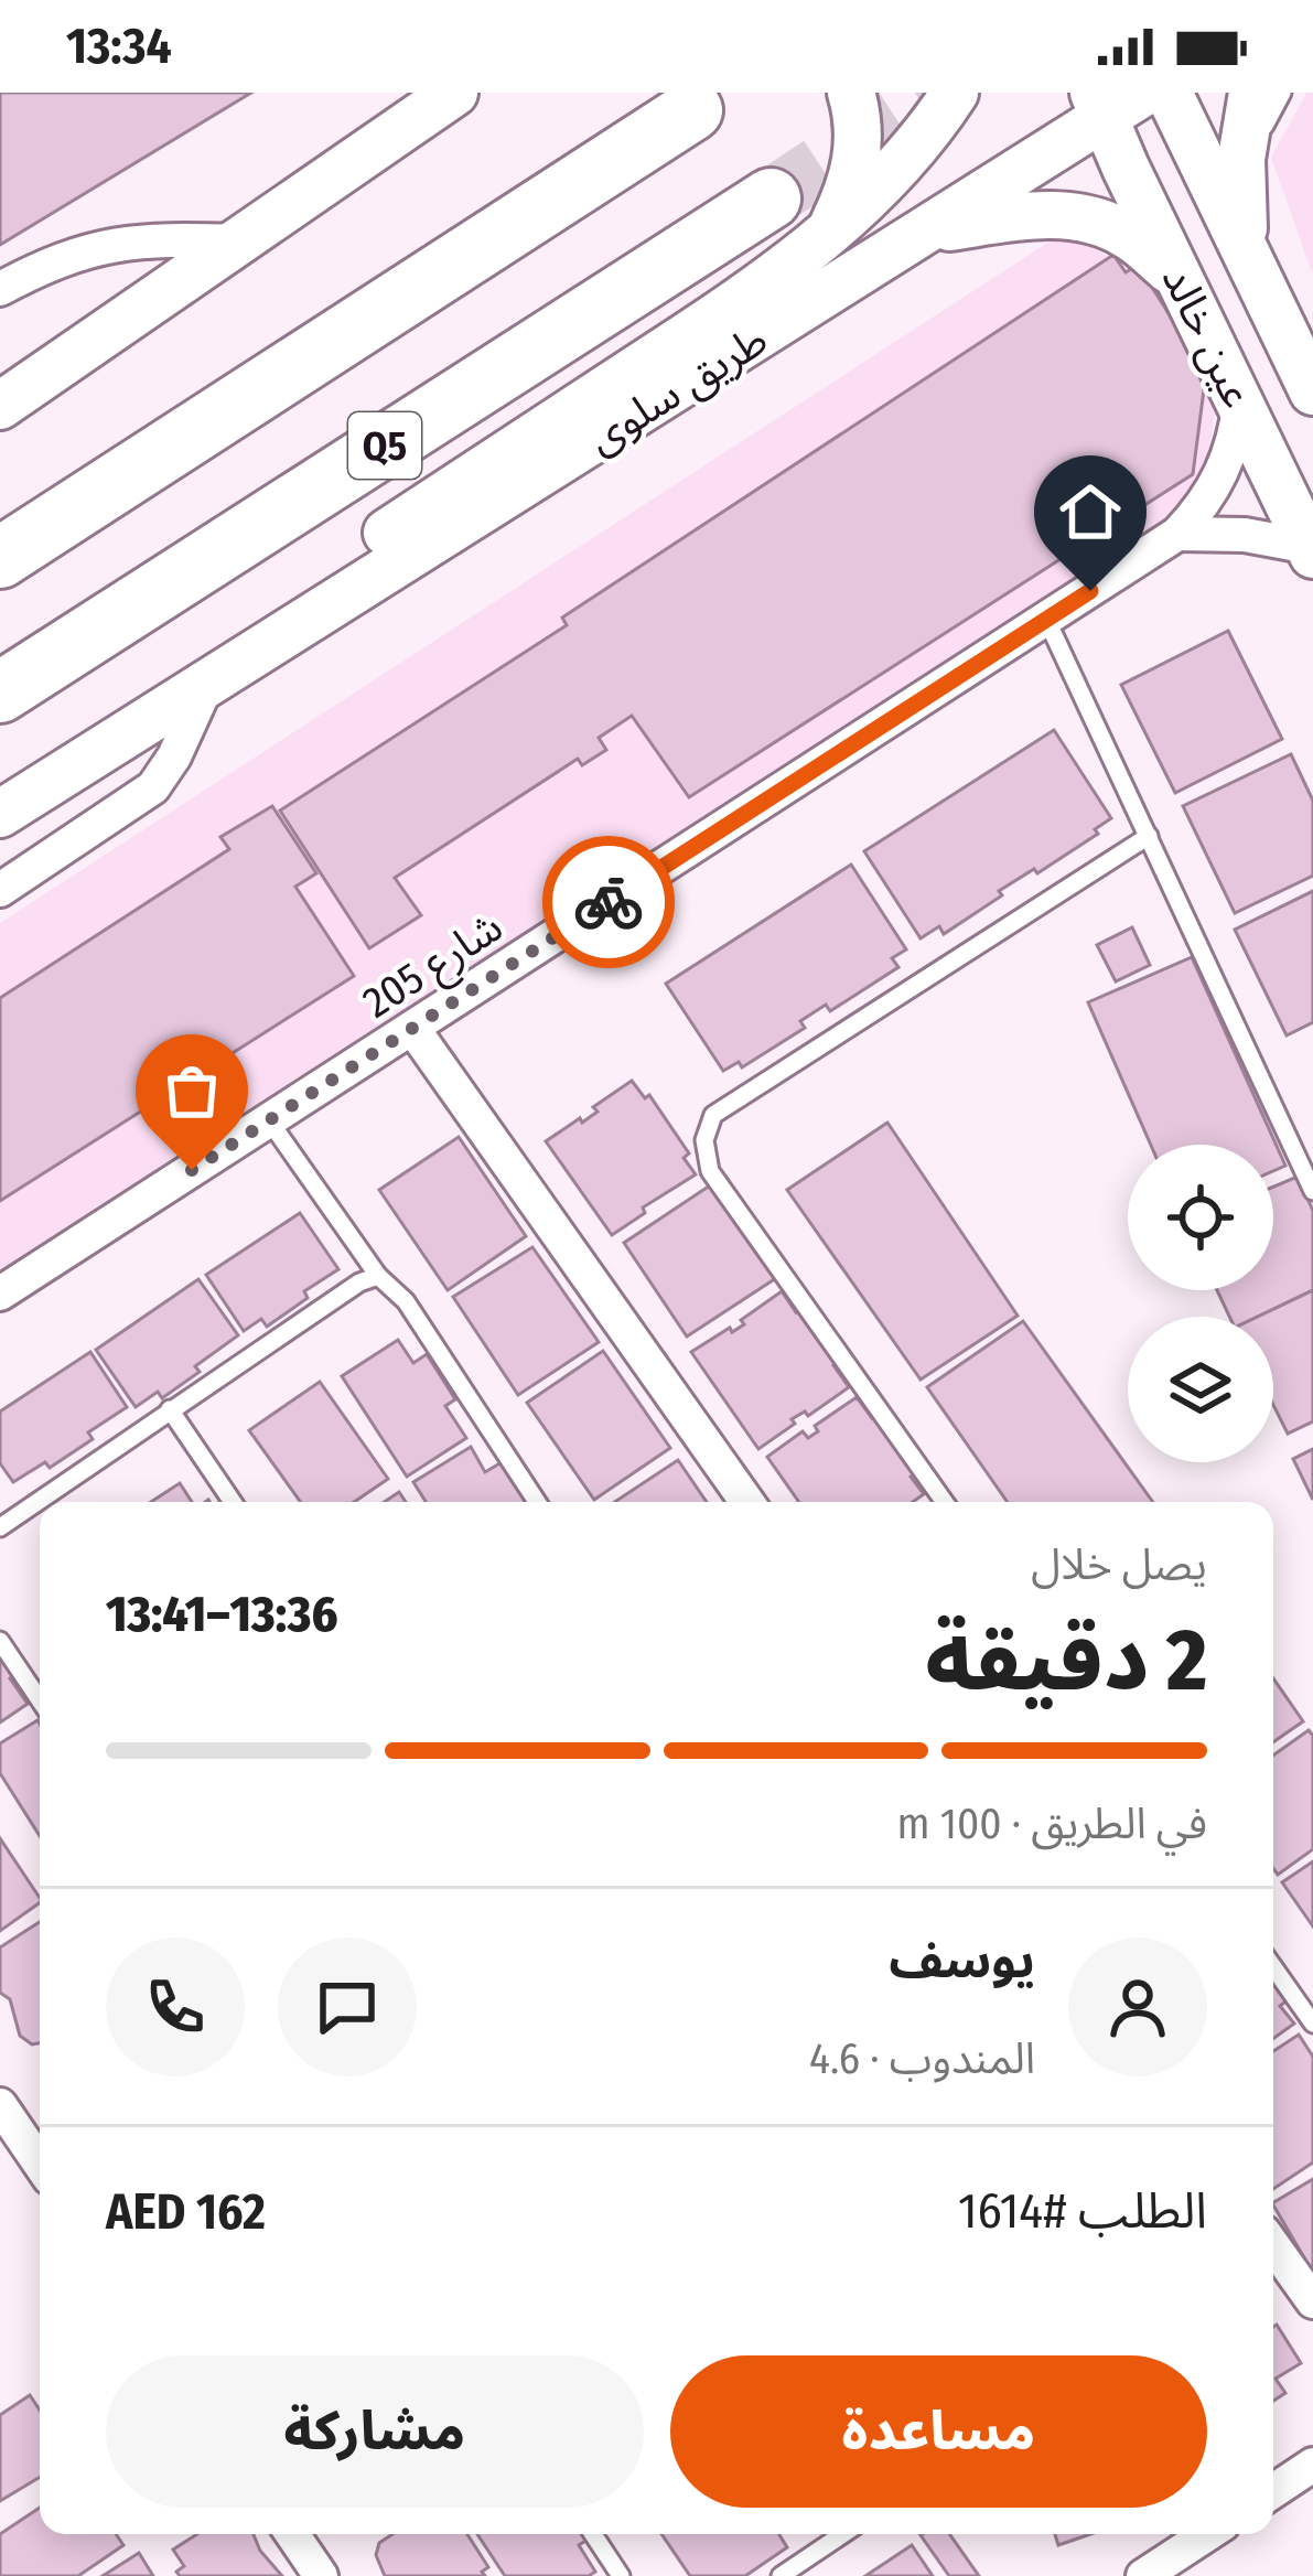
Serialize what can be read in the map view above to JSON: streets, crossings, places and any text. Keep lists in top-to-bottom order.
{
  "streets": {
    "highway": ["Q5"],
    "main road": ["عين خالد", "طريق سلوى"],
    "street": ["شارع 205"]
  },
  "crossings": [
    ["عين خالد", "طريق سلوى"],
    ["عين خالد", "شارع 205"]
  ],
  "page": {
    "status": "13:34",
    "heading": ["2 دقيقة", "يصل خلال", "13:36–13:41"],
    "panel": [
      "يوسف",
      "المندوب · 4.6",
      "الطلب #1614",
      "AED 162"
    ],
    "bar": "في الطريق · 100 m",
    "buttons": ["مساعدة", "مشاركة"]
  }
}
